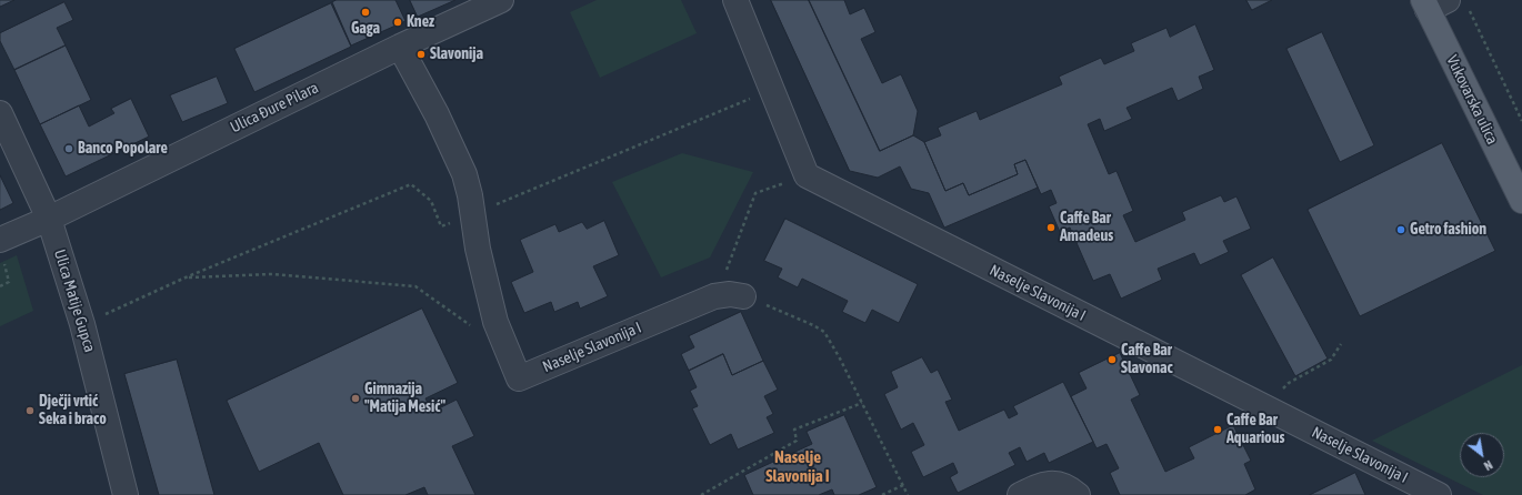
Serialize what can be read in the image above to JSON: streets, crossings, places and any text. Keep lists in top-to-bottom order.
{
  "streets": {
    "main road": ["Vukovarska ulica"],
    "street": ["Ulica Đure Pilara", "Naselje Slavonija I", "Ulica Matije Gupca"]
  },
  "crossings": [
    ["Ulica Đure Pilara", "Naselje Slavonija I"],
    ["Ulica Đure Pilara", "Ulica Matije Gupca"]
  ],
  "districts": ["Naselje Slavonija I"],
  "places": [
    "Gaga",
    "Knez",
    "Slavonija",
    "Banco Popolare",
    "Caffe Bar Amadeus",
    "Getro fashion",
    "Caffe Bar Slavonac",
    "Gimnazija \"Matija Mesić\"",
    "Dječji vrtić Seka i braco",
    "Caffe Bar Aquarious"
  ],
  "north": "bottom right"
}
